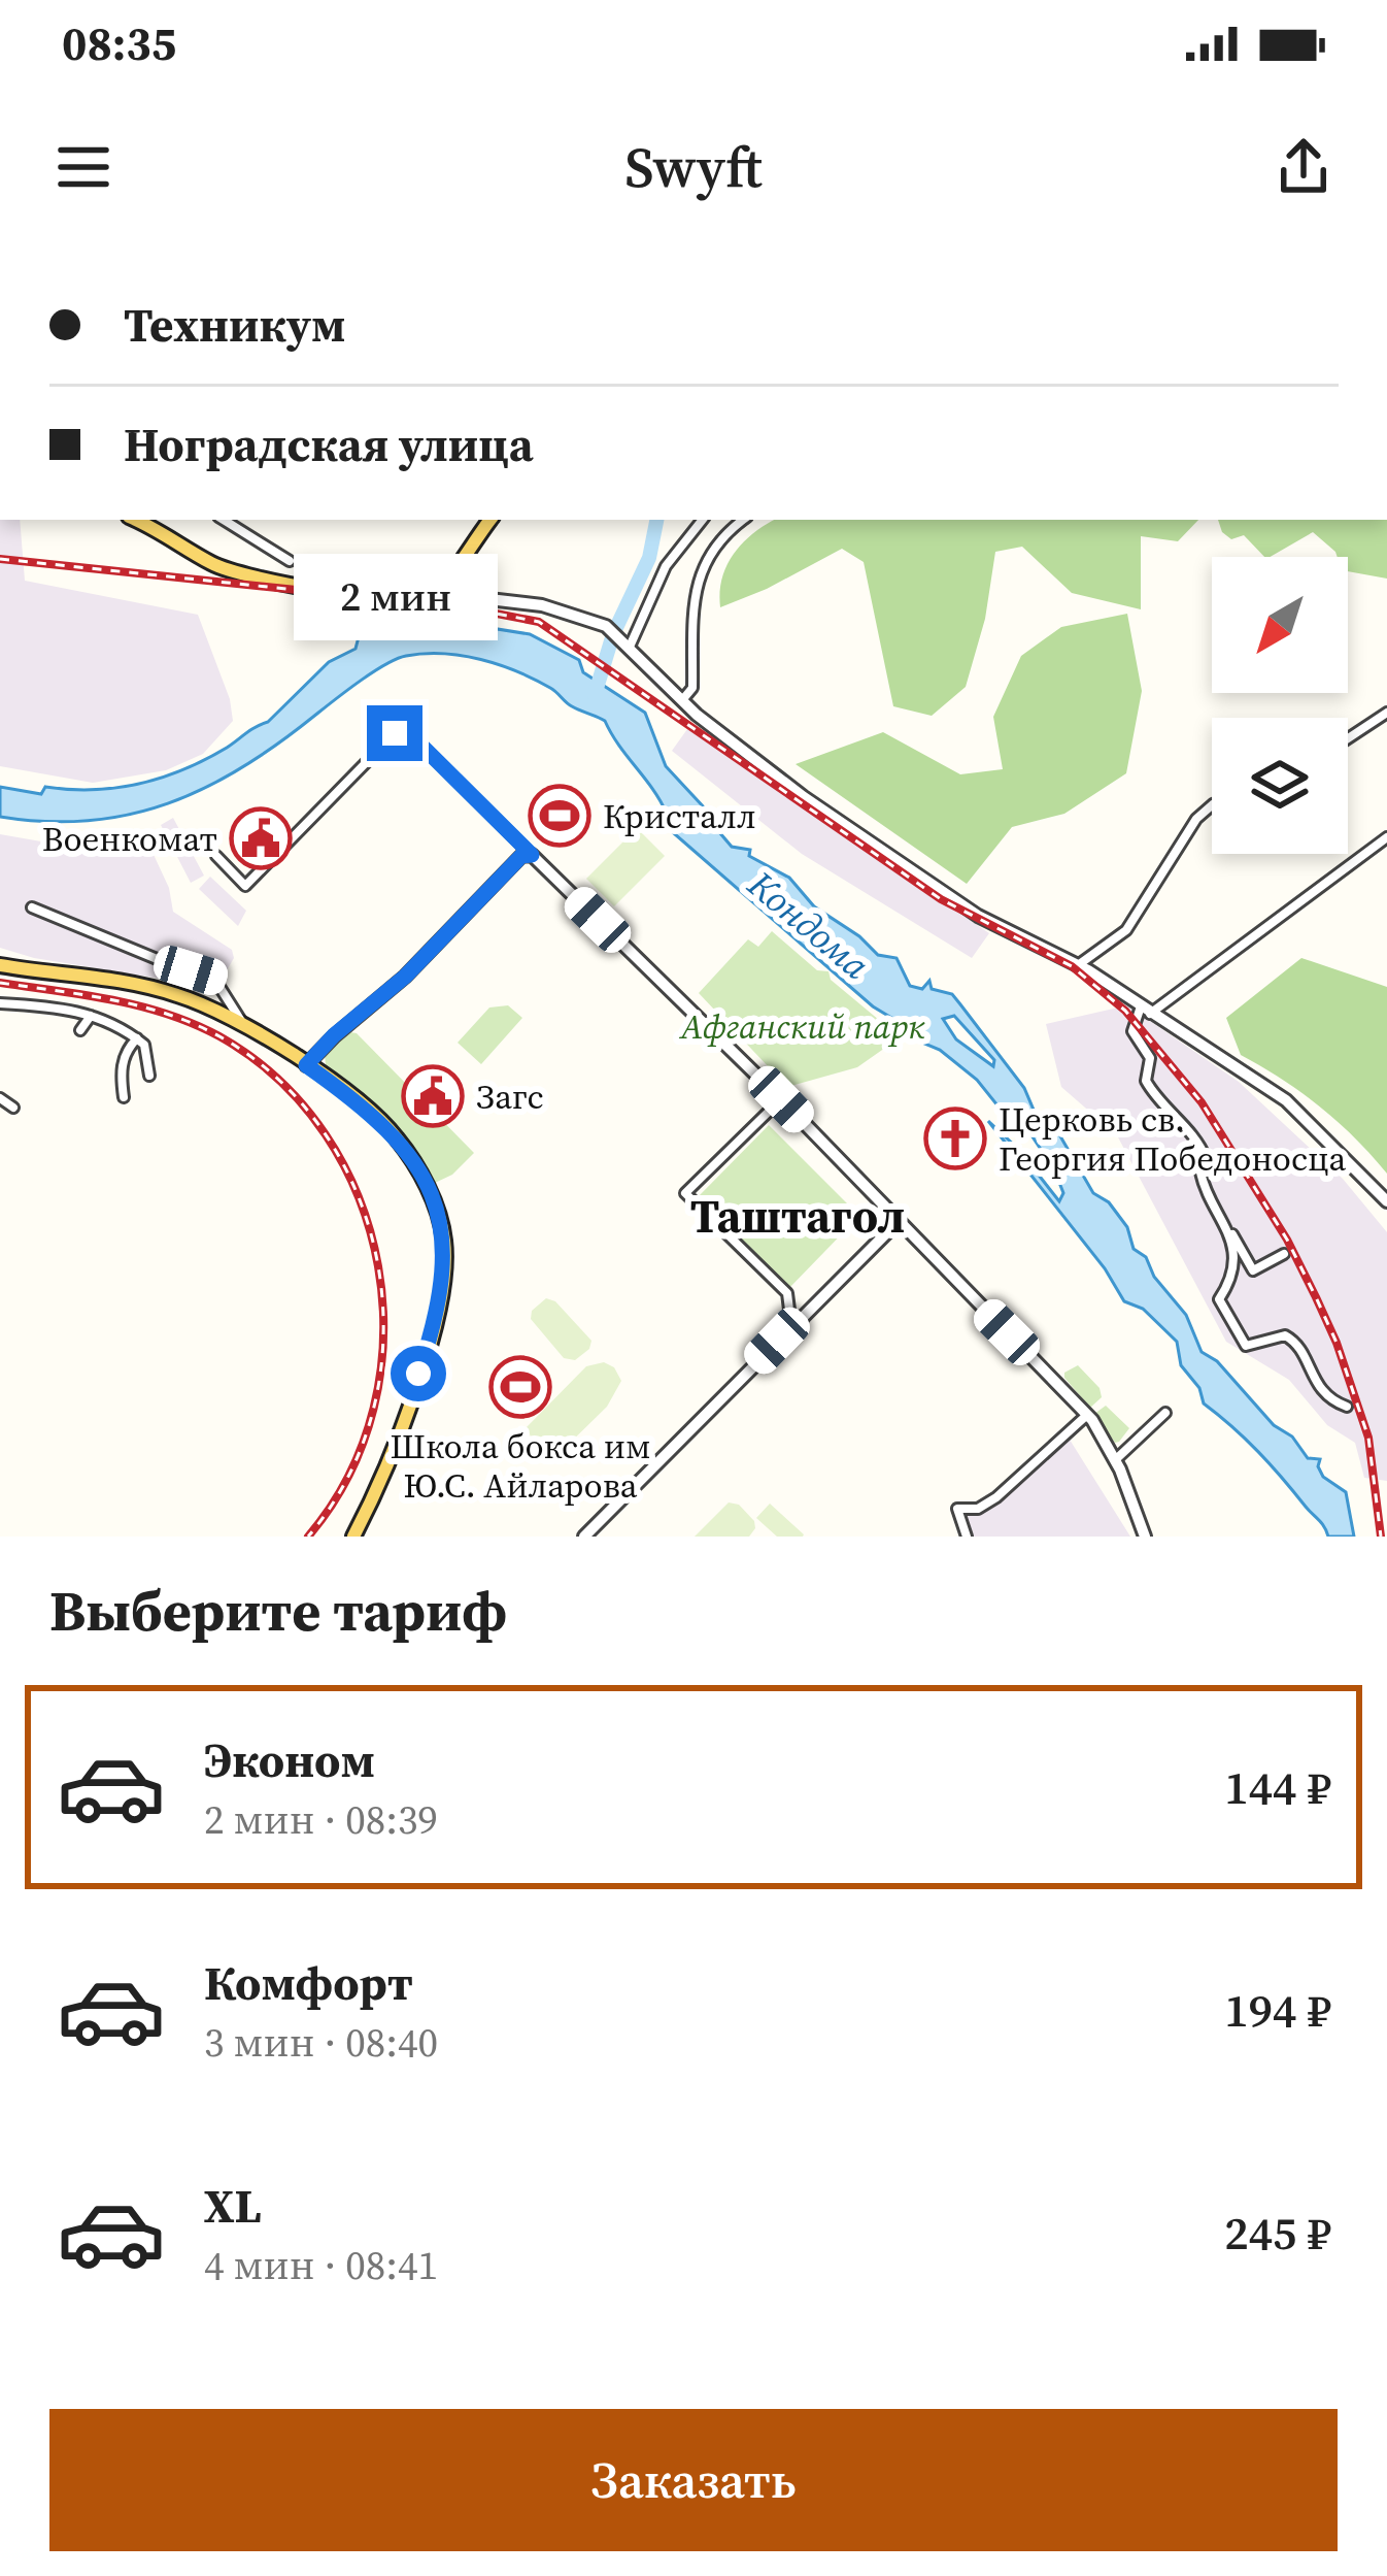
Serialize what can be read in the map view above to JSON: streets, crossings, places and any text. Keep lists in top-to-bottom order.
{
  "districts": ["Таштагол"],
  "water": ["Кондома"],
  "parks": ["Афганский парк"],
  "places": {
    "sports": ["Кристалл", "Школа бокса им Ю.С. Айларова"],
    "public building": ["Военкомат", "Загс"],
    "church": ["Церковь св. Георгия Победоносца"]
  },
  "north": "bottom left",
  "page": {
    "status": "08:35",
    "header": "Swyft",
    "banner": ["Техникум", "Ноградская улица"],
    "bubble": "2 мин",
    "heading": "Выберите тариф",
    "list": [
      {
        "name": "Эконом",
        "note": "2 мин · 08:39",
        "value": "144 ₽"
      },
      {
        "name": "Комфорт",
        "note": "3 мин · 08:40",
        "value": "194 ₽"
      },
      {
        "name": "XL",
        "note": "4 мин · 08:41",
        "value": "245 ₽"
      }
    ],
    "buttons": "Заказать"
  }
}
